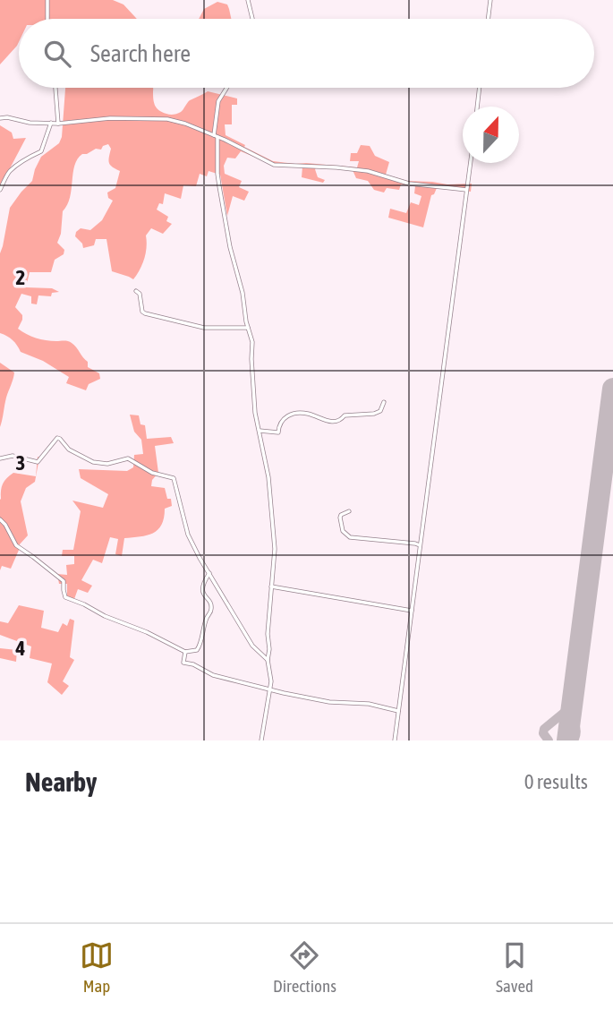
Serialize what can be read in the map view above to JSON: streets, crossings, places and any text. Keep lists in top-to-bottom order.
{
  "north": "top",
  "page": {
    "search": "Search here",
    "heading": ["Nearby", "0 results"],
    "nav": ["Map", "Directions", "Saved"]
  },
  "grid": {
    "rows": ["2", "3", "4"]
  }
}
